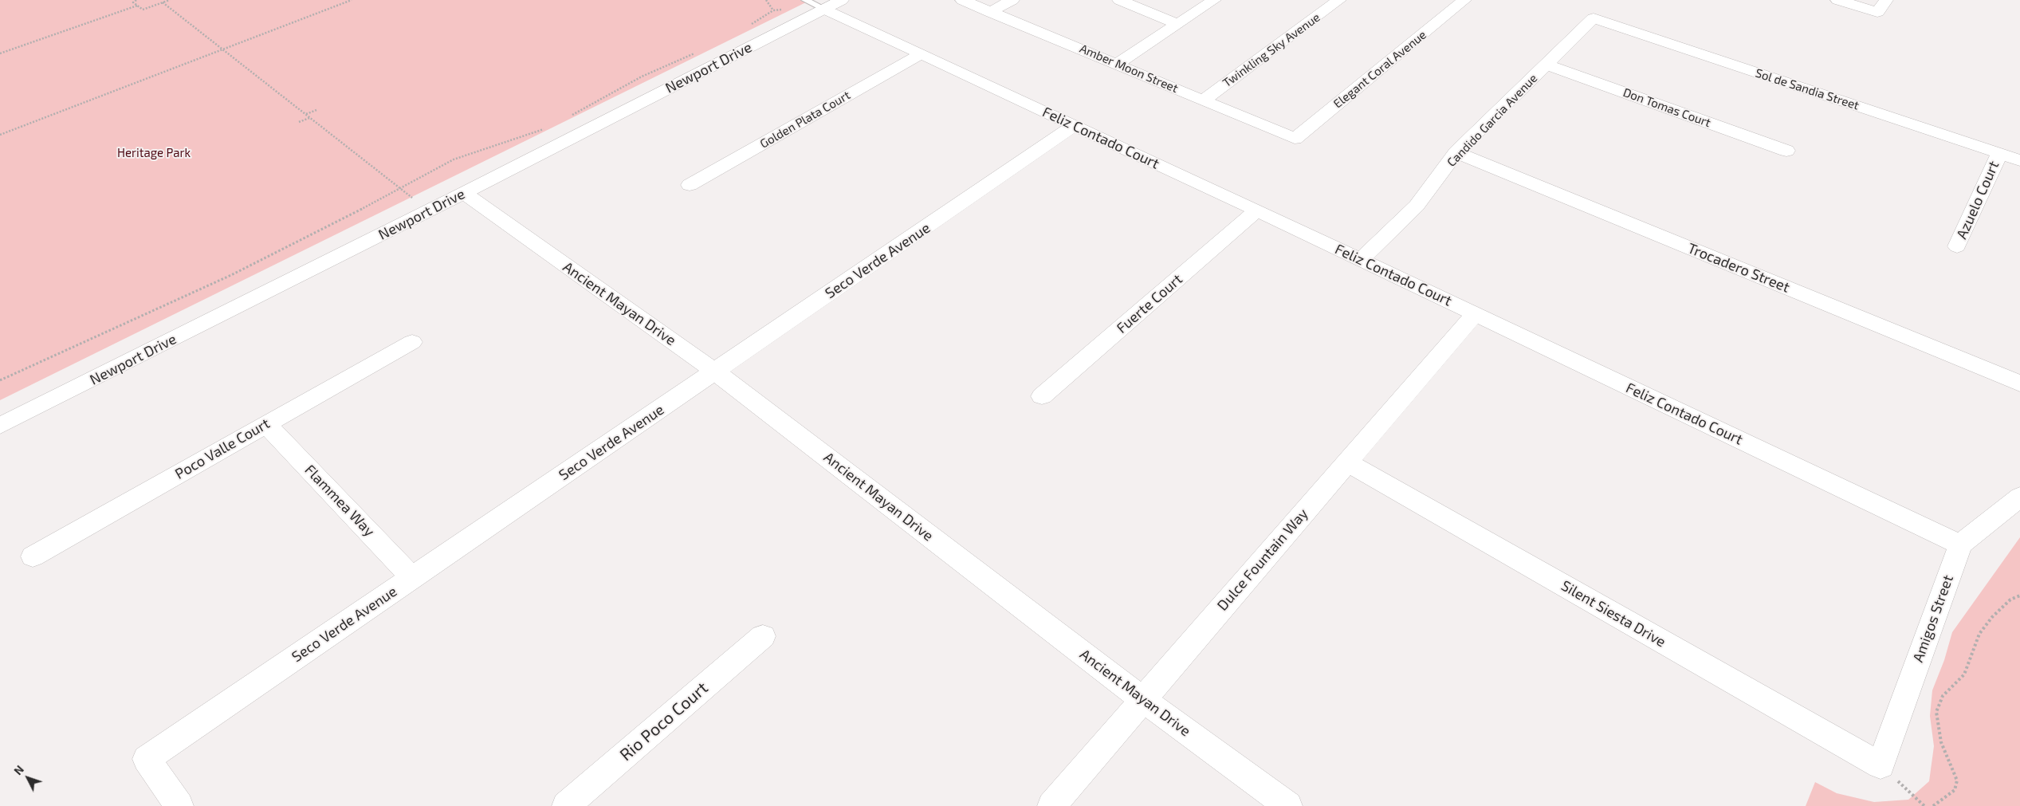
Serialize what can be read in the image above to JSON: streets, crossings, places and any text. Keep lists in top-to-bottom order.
{
  "streets": {
    "street": [
      "Twinkling Sky Avenue",
      "Newport Drive",
      "Amber Moon Street",
      "Elegant Coral Avenue",
      "Sol de Sandia Street",
      "Don Tomas Court",
      "Golden Plata Court",
      "Candido Garcia Avenue",
      "Feliz Contado Court",
      "Azuelo Court",
      "Seco Verde Avenue",
      "Trocadero Street",
      "Ancient Mayan Drive",
      "Fuerte Court",
      "Poco Valle Court",
      "Flammea Way",
      "Dulce Fountain Way",
      "Silent Siesta Drive",
      "Amigos Street",
      "Rio Poco Court"
    ]
  },
  "crossings": [
    ["Twinkling Sky Avenue", "Amber Moon Street"],
    ["Newport Drive", "Feliz Contado Court"],
    ["Newport Drive", "Ancient Mayan Drive"],
    ["Amber Moon Street", "Elegant Coral Avenue"],
    ["Sol de Sandia Street", "Candido Garcia Avenue"],
    ["Sol de Sandia Street", "Azuelo Court"],
    ["Don Tomas Court", "Candido Garcia Avenue"],
    ["Golden Plata Court", "Feliz Contado Court"],
    ["Candido Garcia Avenue", "Feliz Contado Court"],
    ["Candido Garcia Avenue", "Trocadero Street"],
    ["Feliz Contado Court", "Seco Verde Avenue"],
    ["Feliz Contado Court", "Fuerte Court"],
    ["Feliz Contado Court", "Dulce Fountain Way"],
    ["Feliz Contado Court", "Amigos Street"],
    ["Seco Verde Avenue", "Ancient Mayan Drive"],
    ["Seco Verde Avenue", "Flammea Way"],
    ["Ancient Mayan Drive", "Dulce Fountain Way"],
    ["Poco Valle Court", "Flammea Way"],
    ["Dulce Fountain Way", "Silent Siesta Drive"],
    ["Silent Siesta Drive", "Amigos Street"]
  ],
  "parks": ["Heritage Park"],
  "north": "top left"
}
